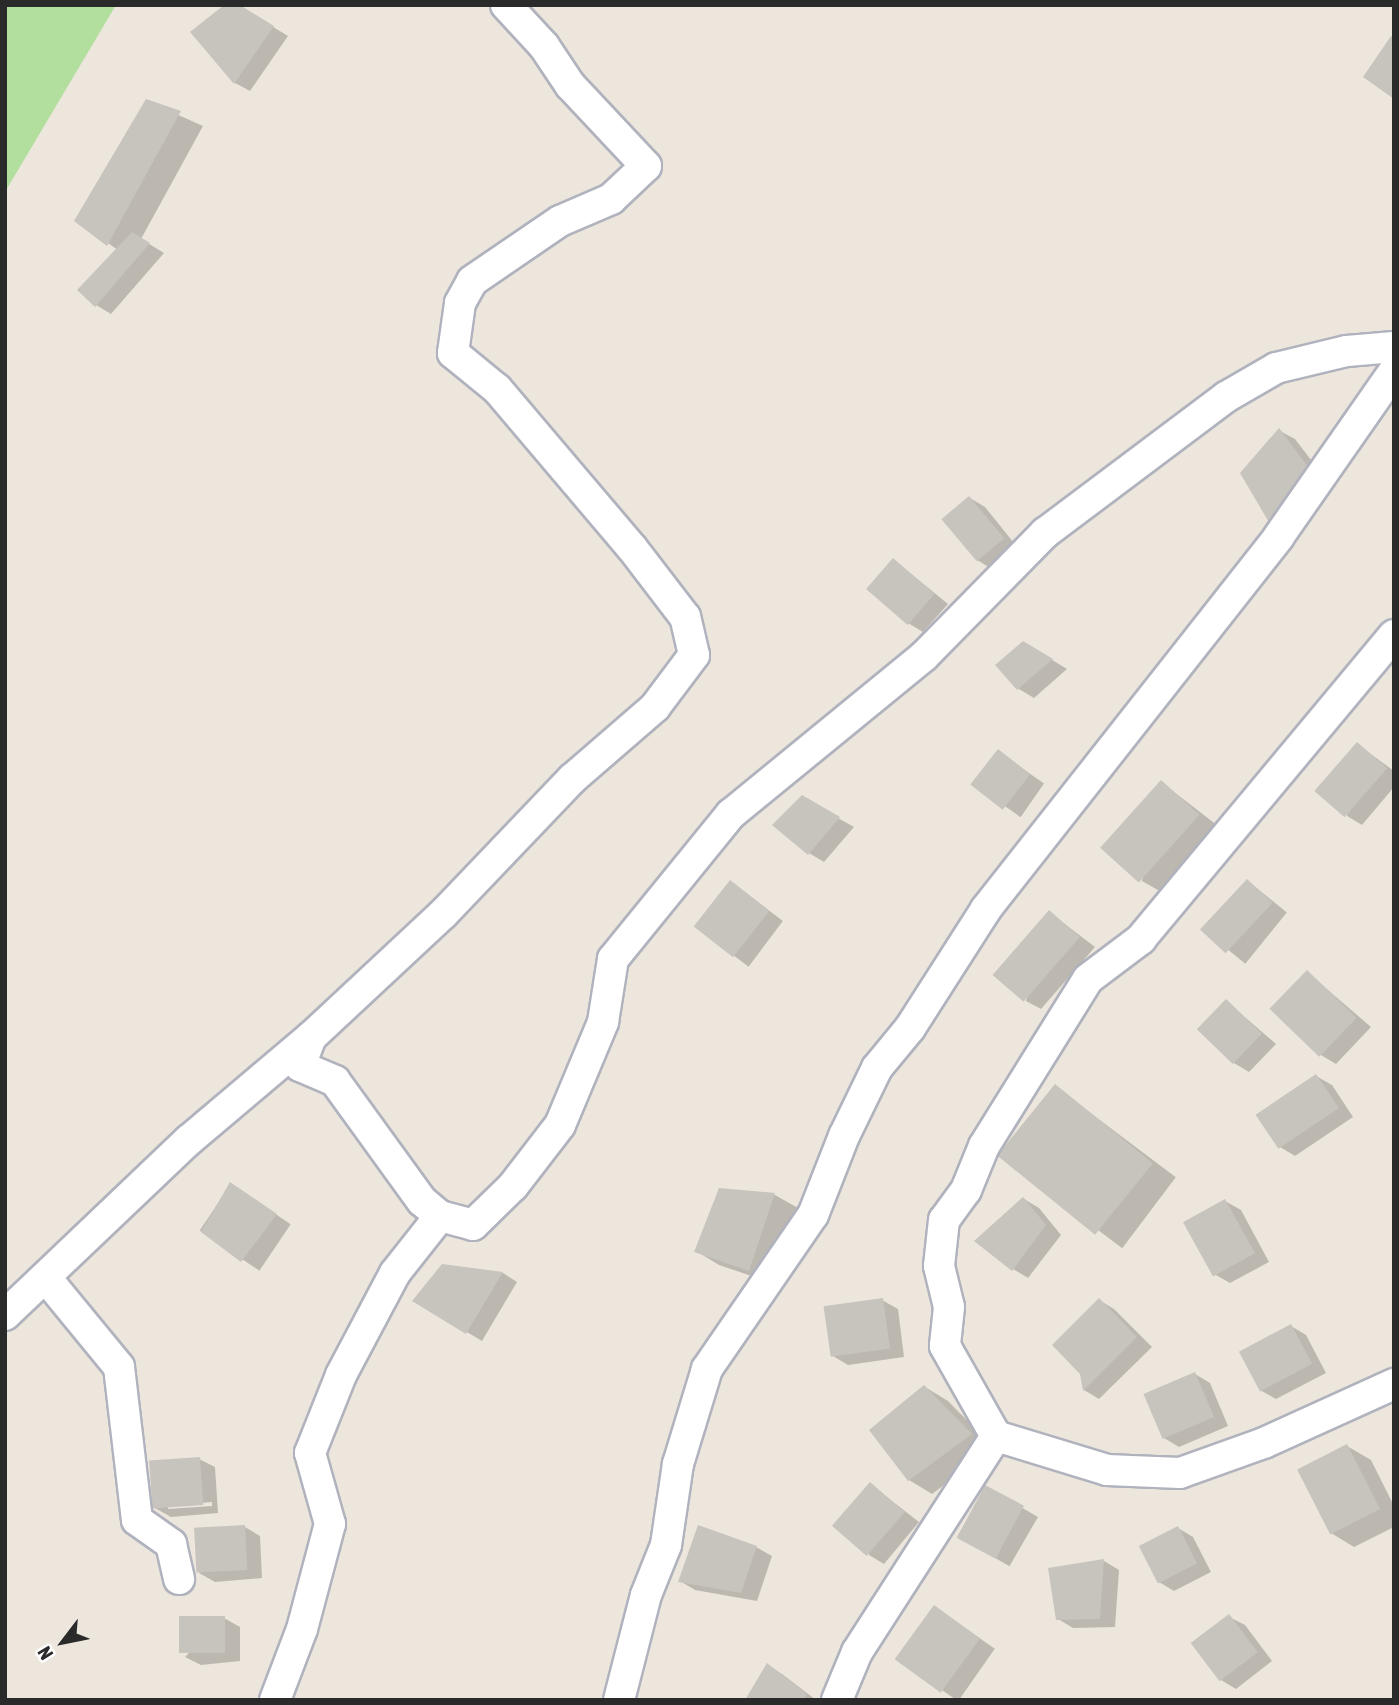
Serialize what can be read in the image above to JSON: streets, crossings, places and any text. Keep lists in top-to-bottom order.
{
  "north": "bottom left"
}
